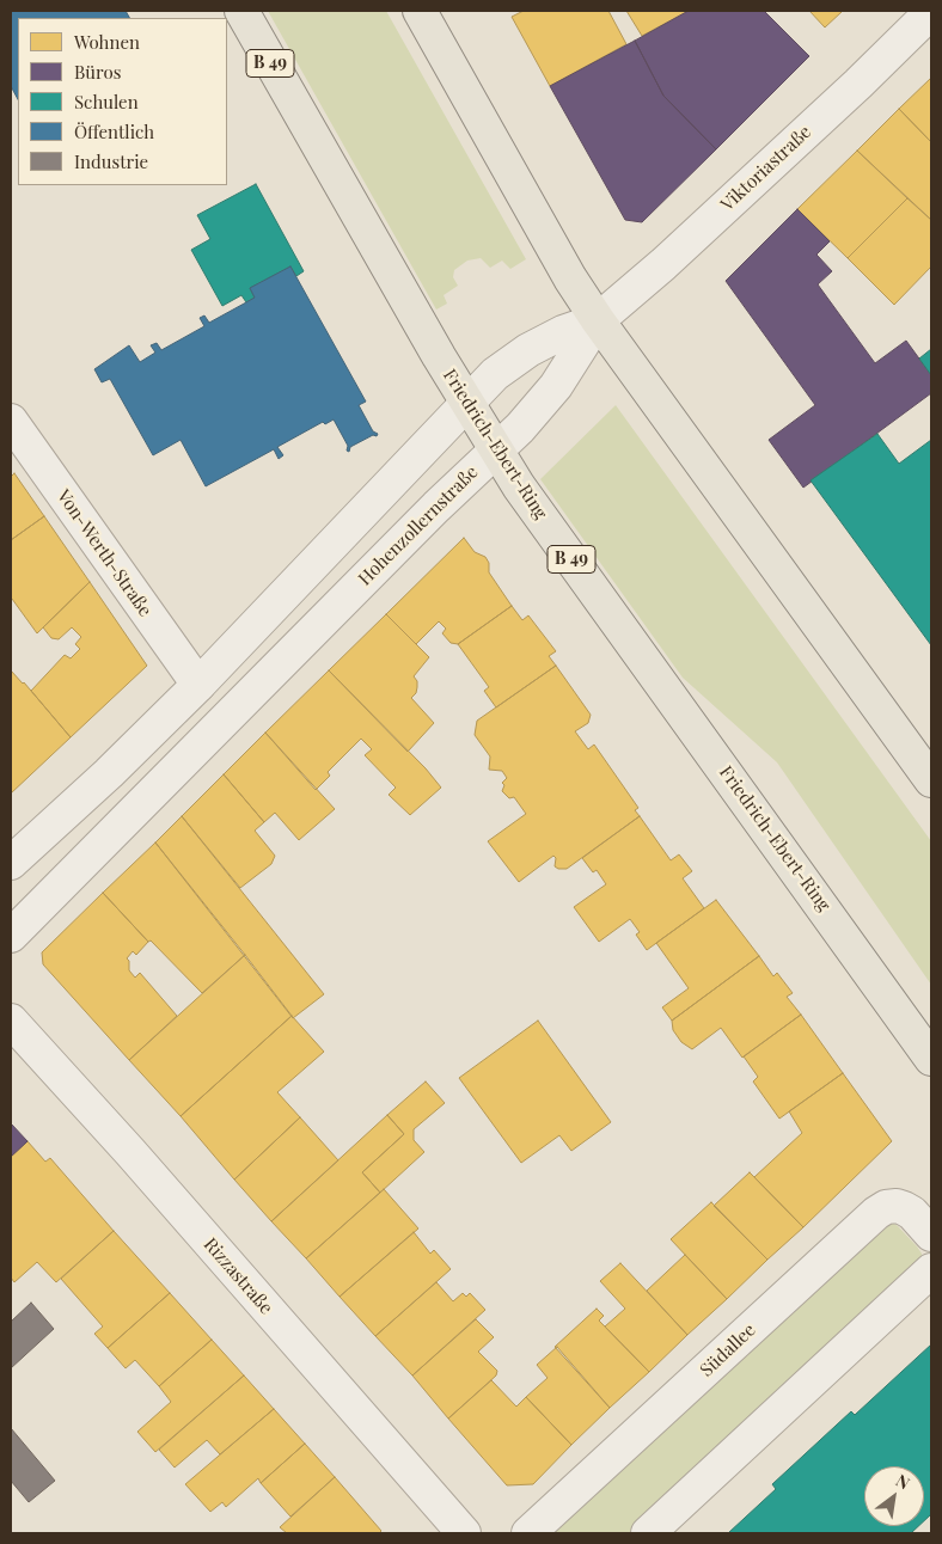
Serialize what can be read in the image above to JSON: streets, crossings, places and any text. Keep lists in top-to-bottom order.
{
  "streets": {
    "main road": ["B 49", "Friedrich-Ebert-Ring"],
    "street": [
      "Viktoriastraße",
      "Hohenzollernstraße",
      "Von-Werth-Straße",
      "Rizzastraße",
      "Südallee"
    ]
  },
  "crossings": [
    ["Viktoriastraße", "Hohenzollernstraße"],
    ["Friedrich-Ebert-Ring", "Hohenzollernstraße"]
  ],
  "legend": [
    "Wohnen",
    "Büros",
    "Schulen",
    "Öffentlich",
    "Industrie"
  ],
  "north": "top right"
}
